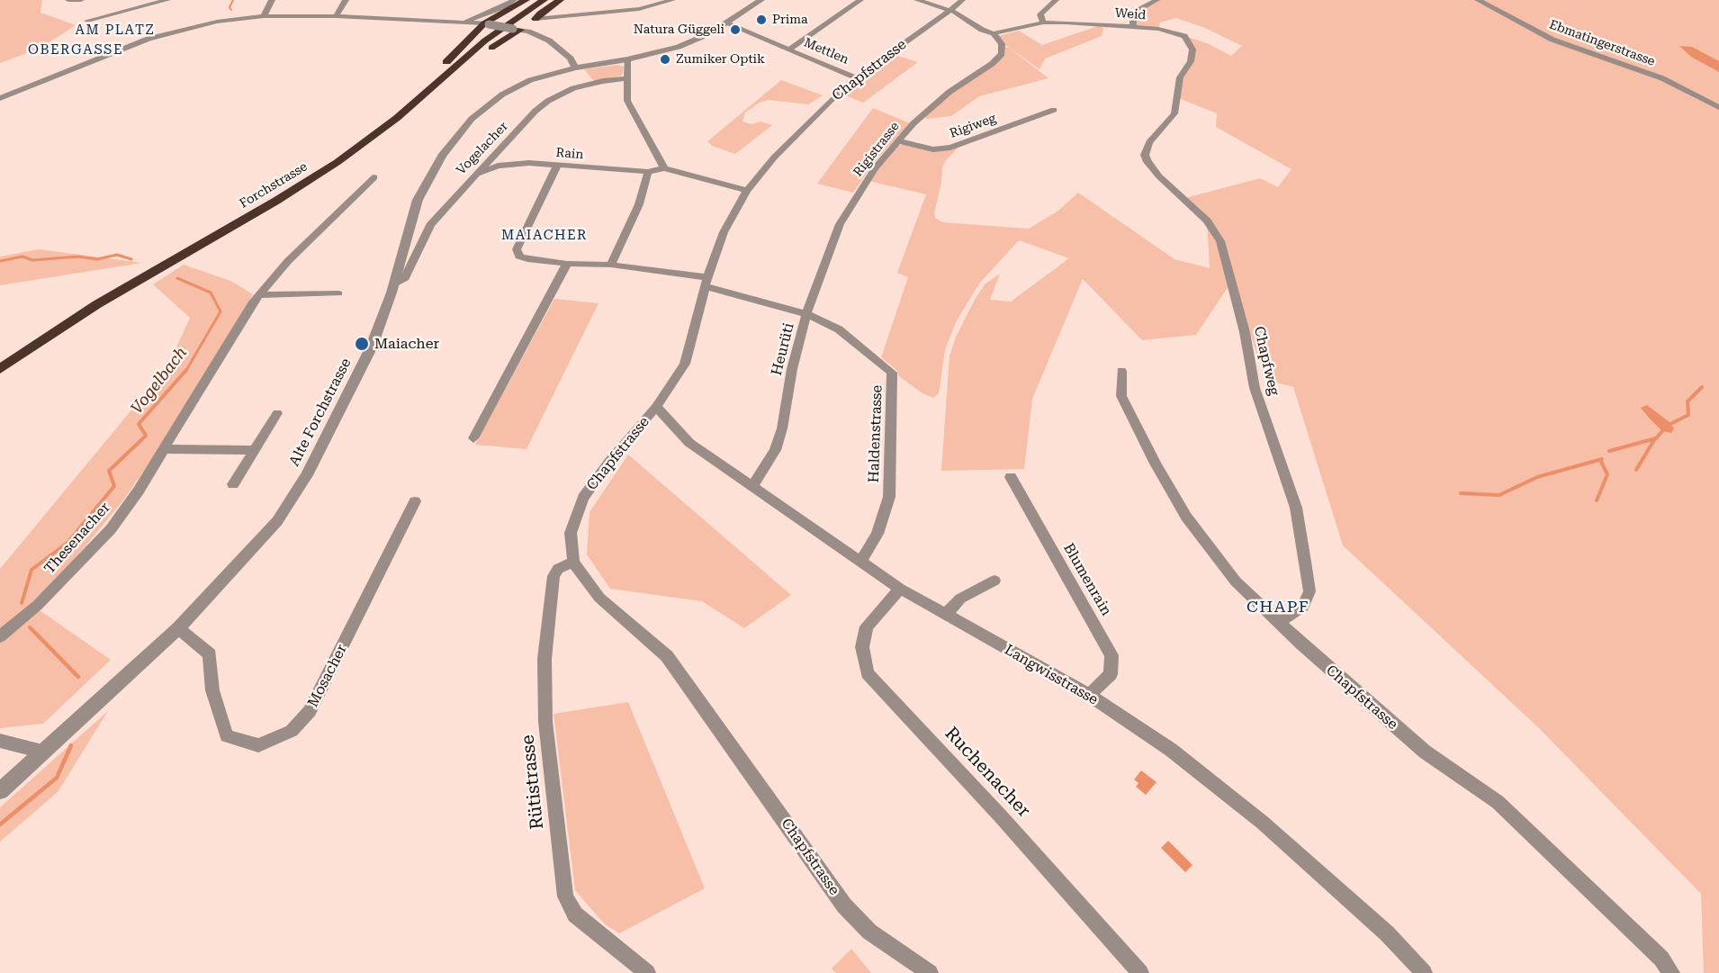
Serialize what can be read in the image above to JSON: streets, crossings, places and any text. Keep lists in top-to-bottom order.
{
  "streets": {
    "highway": ["Forchstrasse"],
    "street": [
      "Weid",
      "Ebmatingerstrasse",
      "Mettlen",
      "Chapfstrasse",
      "Rigiweg",
      "Vogelacher",
      "Rigistrasse",
      "Rain",
      "Heurüti",
      "Chapfweg",
      "Alte Forchstrasse",
      "Haldenstrasse",
      "Thesenacher",
      "Blumenrain",
      "Langwisstrasse",
      "Mosacher",
      "Ruchenacher",
      "Rütistrasse"
    ]
  },
  "crossings": [
    ["Weid", "Rigistrasse"],
    ["Weid", "Chapfweg"],
    ["Mettlen", "Chapfstrasse"],
    ["Mettlen", "Alte Forchstrasse"],
    ["Chapfstrasse", "Heurüti"],
    ["Chapfstrasse", "Chapfweg"],
    ["Chapfstrasse", "Langwisstrasse"],
    ["Chapfstrasse", "Rütistrasse"],
    ["Rigiweg", "Rigistrasse"],
    ["Vogelacher", "Rain"],
    ["Vogelacher", "Alte Forchstrasse"],
    ["Rigistrasse", "Heurüti"],
    ["Rigistrasse", "Haldenstrasse"],
    ["Heurüti", "Haldenstrasse"],
    ["Heurüti", "Langwisstrasse"],
    ["Alte Forchstrasse", "Mosacher"],
    ["Haldenstrasse", "Langwisstrasse"],
    ["Blumenrain", "Langwisstrasse"],
    ["Langwisstrasse", "Ruchenacher"]
  ],
  "districts": [
    "AM PLATZ",
    "OBERGASSE",
    "MAIACHER",
    "CHAPF"
  ],
  "water": ["Vogelbach"],
  "places": [
    "Prima",
    "Natura Güggeli",
    "Zumiker Optik",
    "Maiacher"
  ]
}
